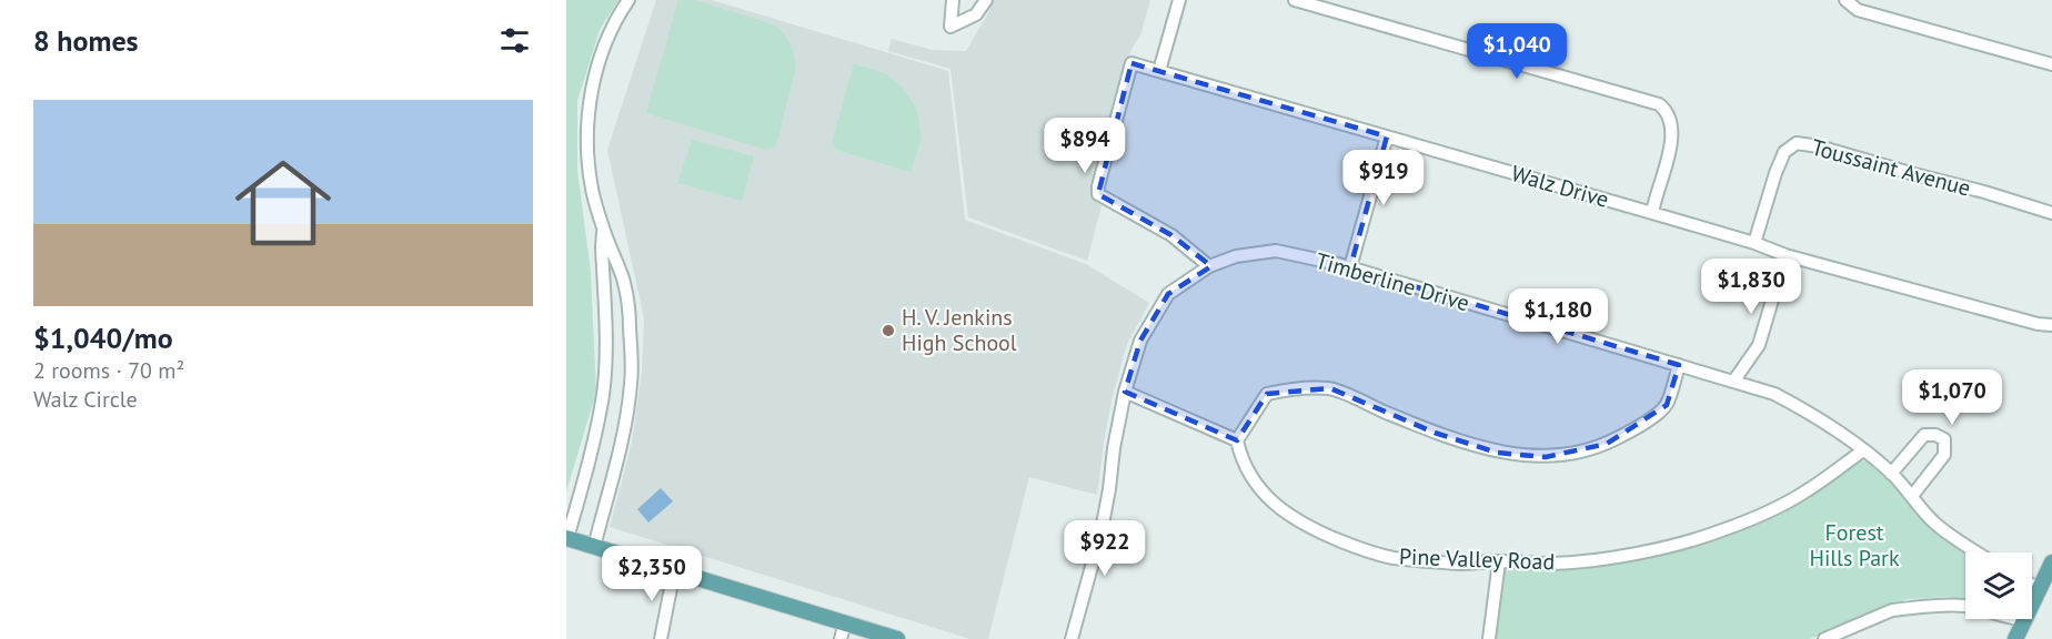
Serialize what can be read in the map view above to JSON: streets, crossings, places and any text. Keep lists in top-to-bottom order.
{
  "streets": {
    "street": [
      "Toussaint Avenue",
      "Walz Drive",
      "Timberline Drive",
      "Pine Valley Road"
    ]
  },
  "crossings": [
    ["Toussaint Avenue", "Walz Drive"],
    ["Walz Drive", "Timberline Drive"],
    ["Timberline Drive", "Pine Valley Road"]
  ],
  "parks": ["Forest Hills Park"],
  "places": ["H. V. Jenkins High School"],
  "page": {
    "heading": "8 homes",
    "price": [
      "$1,040",
      "$894",
      "$919",
      "$1,830",
      "$1,180",
      "$1,070",
      "$922",
      "$2,350"
    ],
    "list": [
      {
        "name": "$1,040/mo",
        "note": "2 rooms · 70 m² · Walz Circle"
      }
    ]
  }
}
